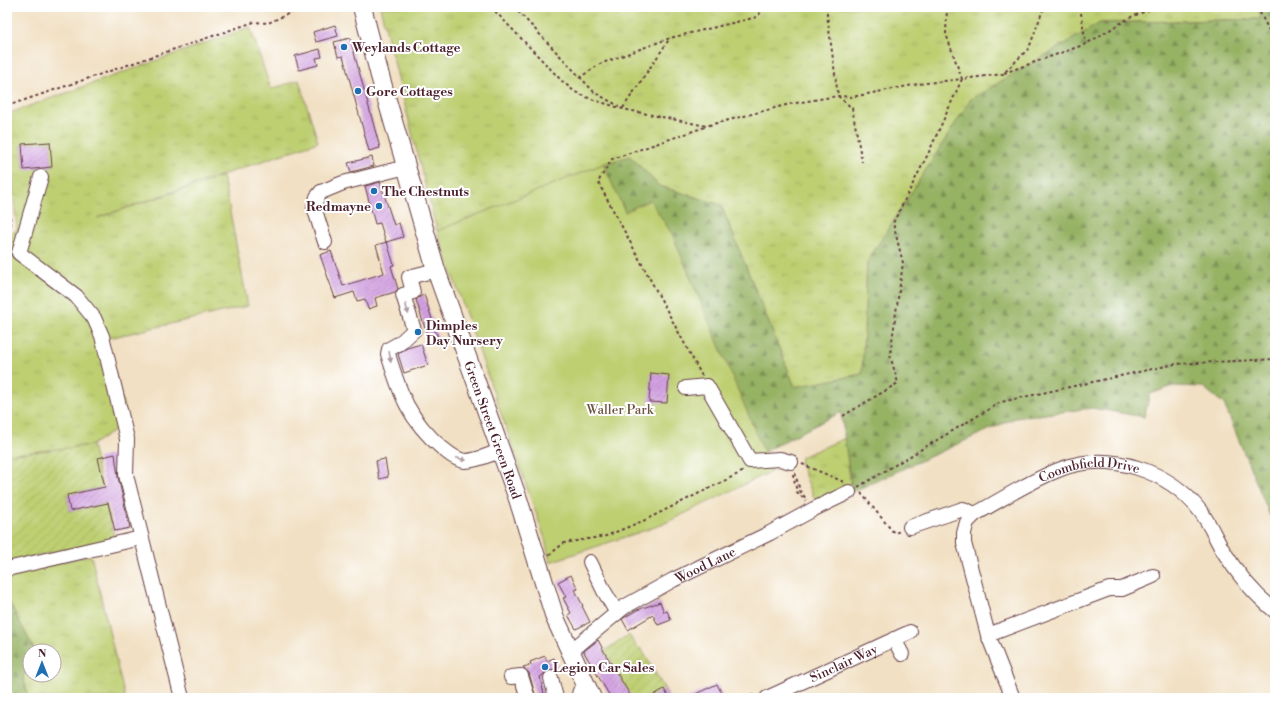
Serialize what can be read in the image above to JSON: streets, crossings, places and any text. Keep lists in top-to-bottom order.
{
  "streets": {
    "main road": ["Green Street Green Road"],
    "street": ["Coombfield Drive", "Wood Lane", "Sinclair Way"]
  },
  "crossings": [
    ["Green Street Green Road", "Wood Lane"]
  ],
  "parks": ["Waller Park"],
  "places": [
    "Weylands Cottage",
    "Gore Cottages",
    "The Chestnuts",
    "Redmayne",
    "Dimples Day Nursery",
    "Legion Car Sales"
  ],
  "north": "top"
}
